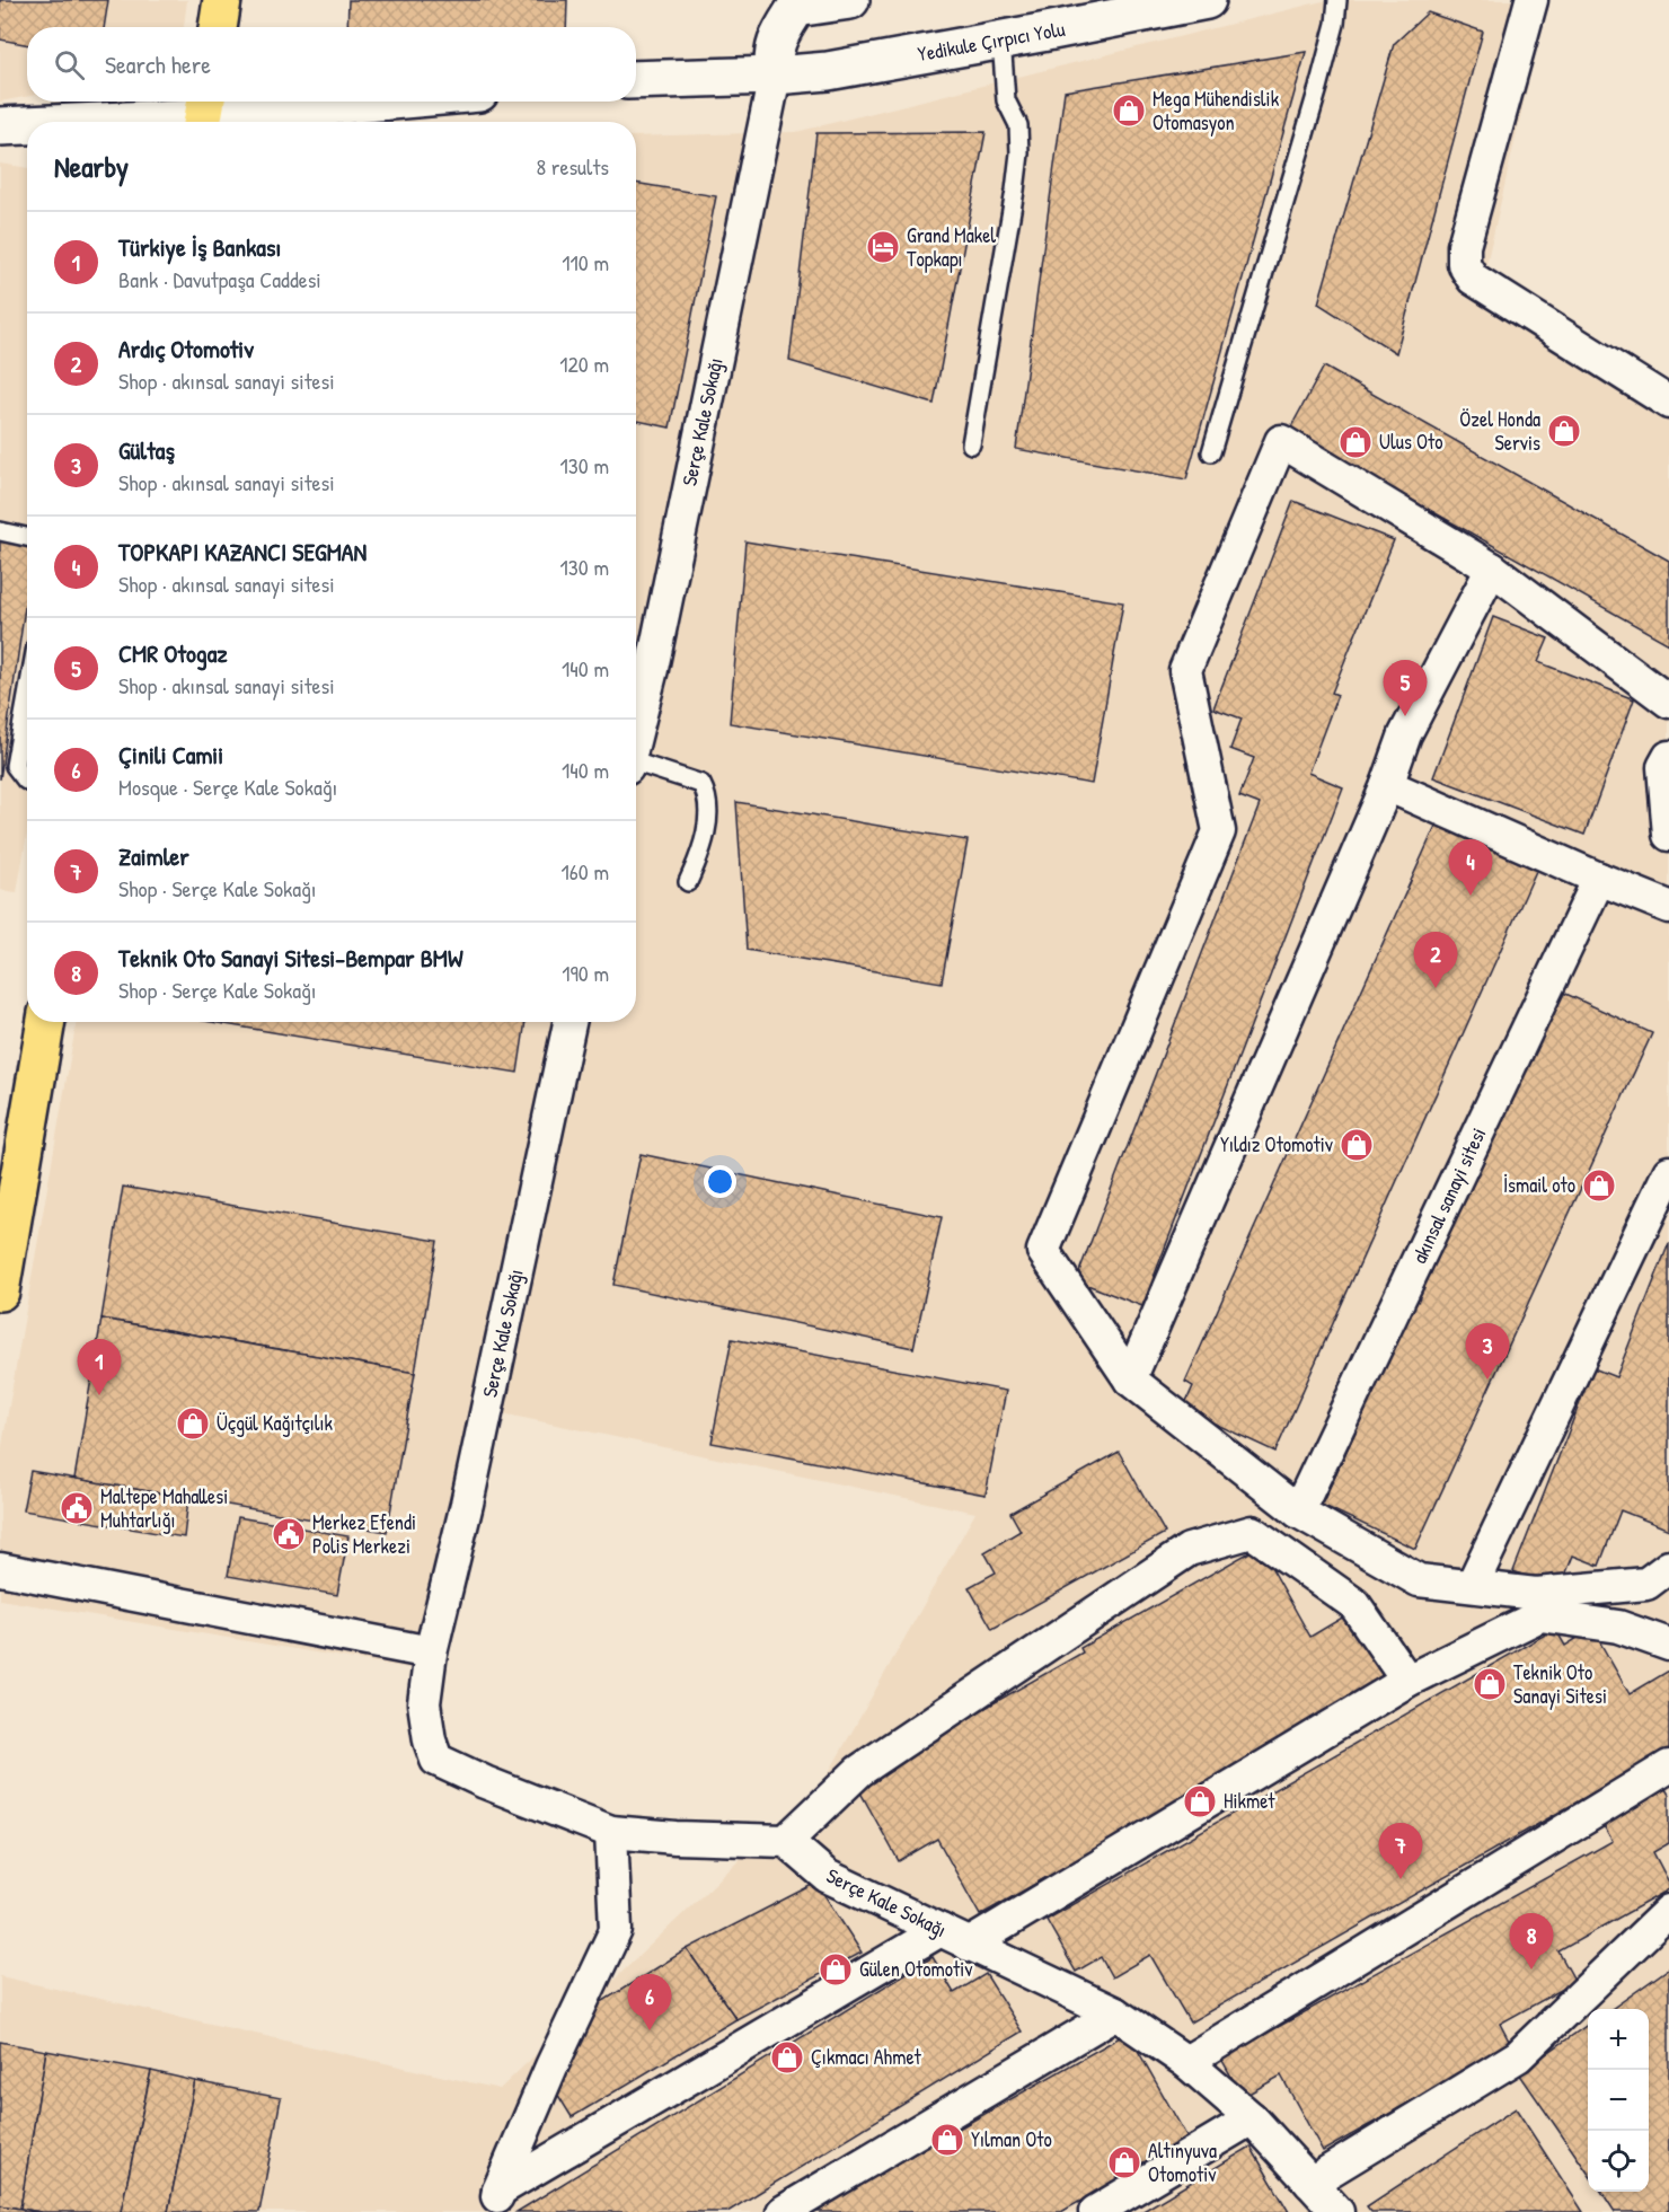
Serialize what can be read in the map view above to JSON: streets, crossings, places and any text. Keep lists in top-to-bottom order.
{
  "streets": {
    "street": ["Yedikule Çırpıcı Yolu", "Serçe Kale Sokağı", "akınsal sanayi sitesi"]
  },
  "crossings": [
    ["Yedikule Çırpıcı Yolu", "Serçe Kale Sokağı"]
  ],
  "places": {
    "shop": [
      "Mega Mühendislik Otomasyon",
      "Özel Honda Servis",
      "Ulus Oto",
      "Yıldız Otomotiv",
      "İsmail oto",
      "Üçgül Kağıtçılık",
      "Teknik Oto Sanayi Sitesi",
      "Hikmet",
      "Gülen Otomotiv",
      "Çıkmacı Ahmet",
      "Yılman Oto",
      "Altınyuva Otomotiv"
    ],
    "hotel": ["Grand Makel Topkapı"],
    "public building": ["Maltepe Mahallesi Muhtarlığı", "Merkez Efendi Polis Merkezi"]
  },
  "page": {
    "search": "Search here",
    "heading": ["Nearby", "8 results"],
    "list": [
      {
        "mark": "1",
        "name": "Türkiye İş Bankası",
        "note": "Bank · Davutpaşa Caddesi",
        "value": "110 m"
      },
      {
        "mark": "2",
        "name": "Ardıç Otomotiv",
        "note": "Shop · akınsal sanayi sitesi",
        "value": "120 m"
      },
      {
        "mark": "3",
        "name": "Gültaş",
        "note": "Shop · akınsal sanayi sitesi",
        "value": "130 m"
      },
      {
        "mark": "4",
        "name": "TOPKAPI KAZANCI SEGMAN",
        "note": "Shop · akınsal sanayi sitesi",
        "value": "130 m"
      },
      {
        "mark": "5",
        "name": "CMR Otogaz",
        "note": "Shop · akınsal sanayi sitesi",
        "value": "140 m"
      },
      {
        "mark": "6",
        "name": "Çinili Camii",
        "note": "Mosque · Serçe Kale Sokağı",
        "value": "140 m"
      },
      {
        "mark": "7",
        "name": "Zaimler",
        "note": "Shop · Serçe Kale Sokağı",
        "value": "160 m"
      },
      {
        "mark": "8",
        "name": "Teknik Oto Sanayi Sitesi-Bempar BMW",
        "note": "Shop · Serçe Kale Sokağı",
        "value": "190 m"
      }
    ],
    "pins": [
      "5",
      "4",
      "2",
      "3",
      "1",
      "7",
      "8",
      "6"
    ],
    "map_buttons": ["+", "−"]
  }
}
